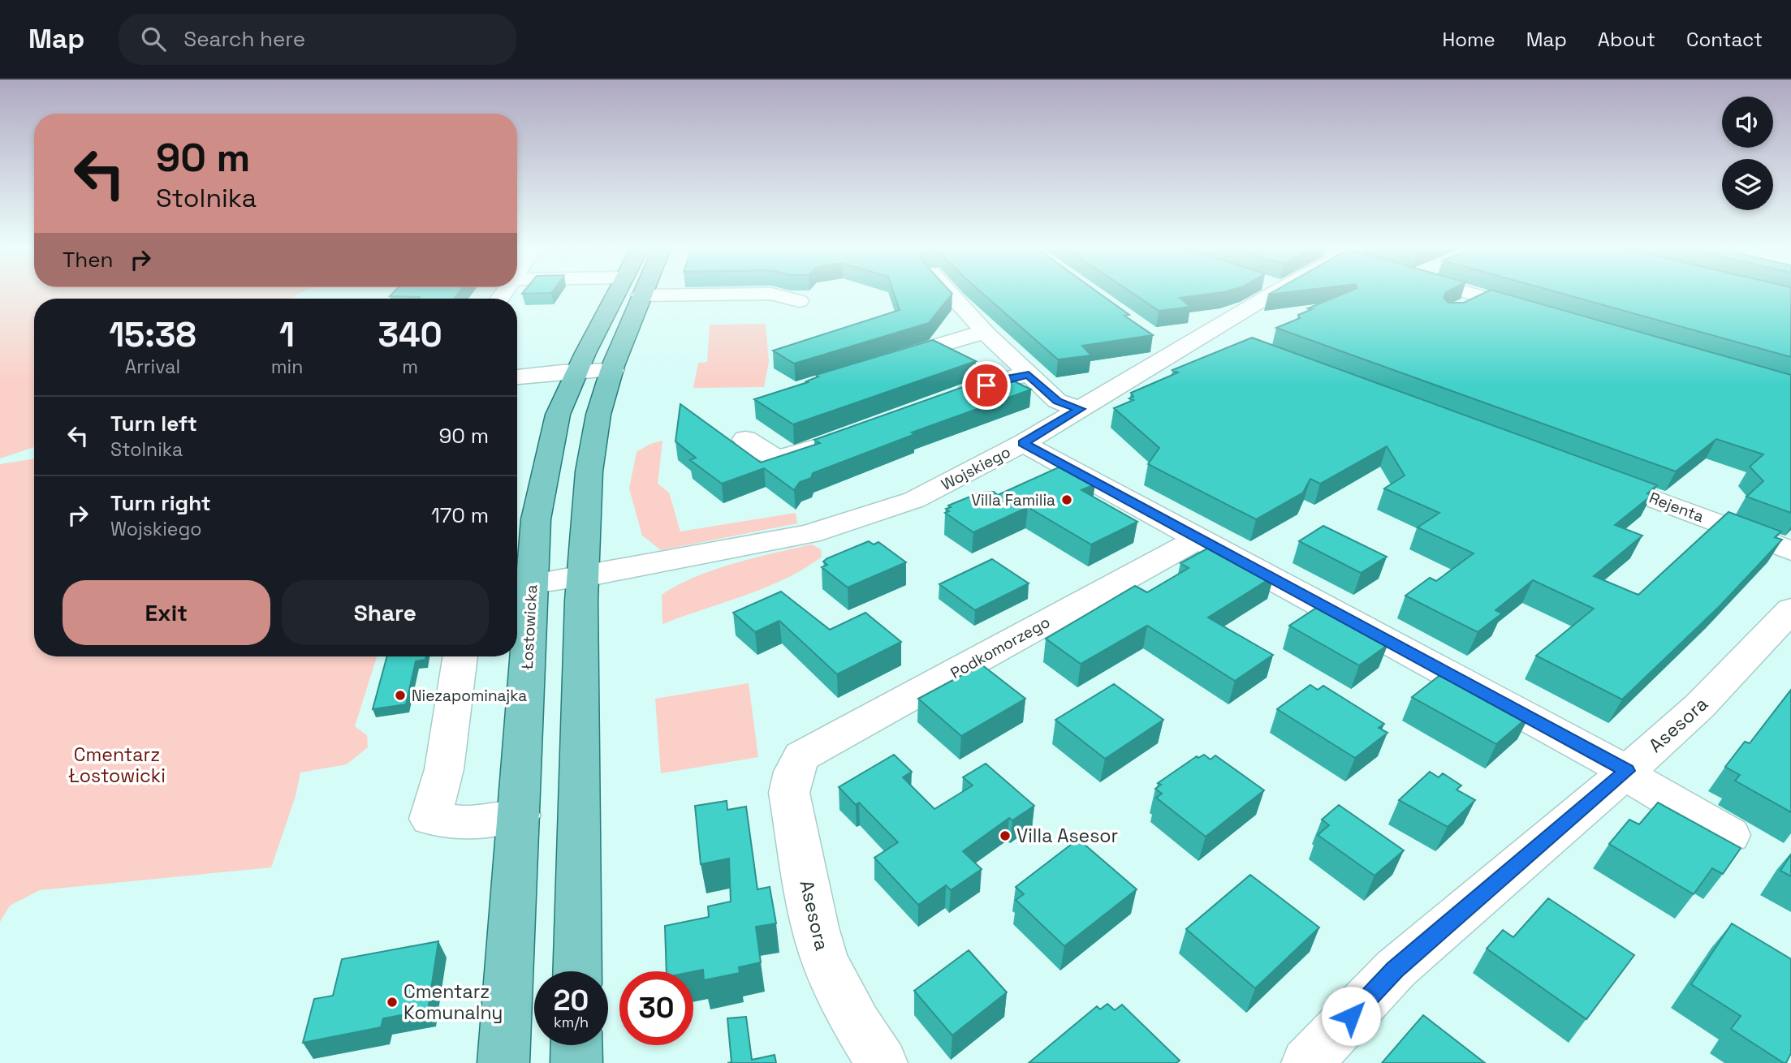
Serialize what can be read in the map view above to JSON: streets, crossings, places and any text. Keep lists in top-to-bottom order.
{
  "streets": {
    "main road": ["Łostowicka"],
    "street": [
      "Wojskiego",
      "Rejenta",
      "Podkomorzego",
      "Asesora"
    ]
  },
  "crossings": [
    ["Wojskiego", "Łostowicka"],
    ["Podkomorzego", "Asesora"]
  ],
  "parks": ["Cmentarz Łostowicki"],
  "places": [
    "Villa Familia",
    "Niezapominajka",
    "Villa Asesor",
    "Cmentarz Komunalny"
  ],
  "page": {
    "header": "Map",
    "search": "Search here",
    "nav": [
      "Home",
      "Map",
      "About",
      "Contact"
    ],
    "turn": ["90 m", "Stolnika"],
    "then": "Then",
    "eta": [
      "15:38",
      "Arrival",
      "1",
      "min",
      "340",
      "m"
    ],
    "list": [
      {
        "name": "Turn left",
        "note": "Stolnika",
        "value": "90 m"
      },
      {
        "name": "Turn right",
        "note": "Wojskiego",
        "value": "170 m"
      }
    ],
    "buttons": ["Exit", "Share"],
    "speed": "20 km/h",
    "limit": "30"
  }
}
